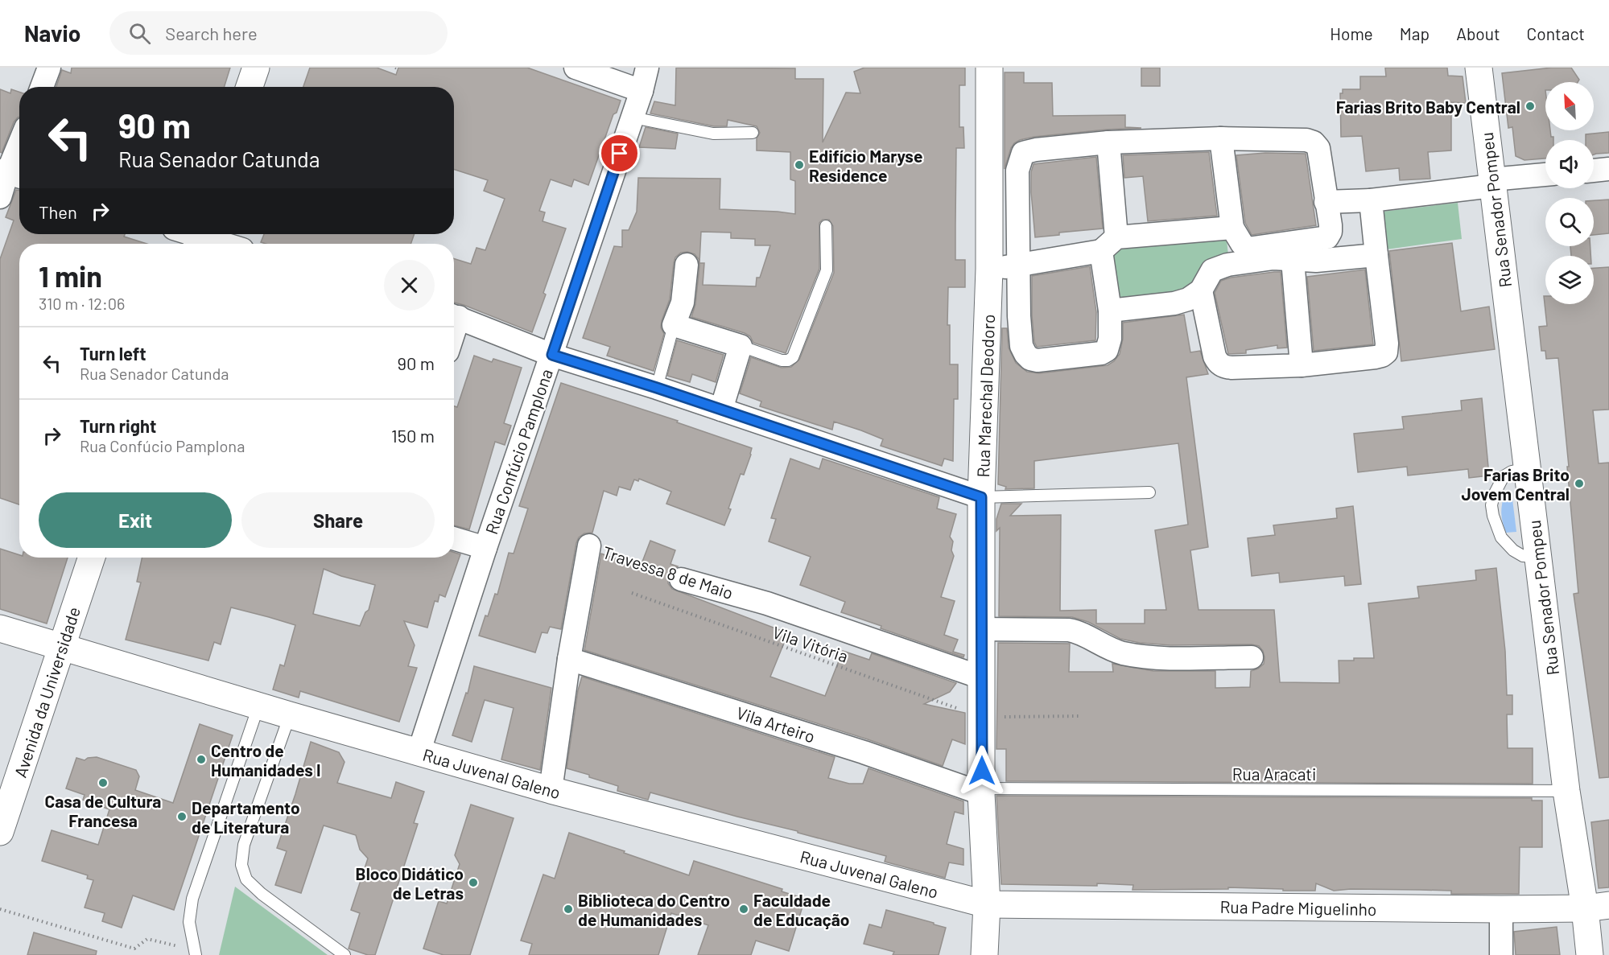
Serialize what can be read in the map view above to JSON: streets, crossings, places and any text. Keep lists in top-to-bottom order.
{
  "streets": {
    "street": [
      "Rua Senador Pompeu",
      "Rua Marechal Deodoro",
      "Rua Confúcio Pamplona",
      "Travessa 8 de Maio",
      "Avenida da Universidade",
      "Vila Arteiro",
      "Rua Juvenal Galeno",
      "Rua Padre Miguelinho"
    ],
    "lane": ["Rua Aracati"],
    "path": ["Vila Vitória"]
  },
  "crossings": [
    ["Rua Senador Pompeu", "Rua Aracati"],
    ["Rua Senador Pompeu", "Rua Padre Miguelinho"],
    ["Rua Marechal Deodoro", "Travessa 8 de Maio"],
    ["Rua Marechal Deodoro", "Vila Vitória"],
    ["Rua Marechal Deodoro", "Vila Arteiro"],
    ["Rua Marechal Deodoro", "Rua Juvenal Galeno"],
    ["Rua Marechal Deodoro", "Rua Aracati"],
    ["Rua Marechal Deodoro", "Rua Padre Miguelinho"],
    ["Rua Confúcio Pamplona", "Rua Juvenal Galeno"],
    ["Travessa 8 de Maio", "Vila Arteiro"],
    ["Travessa 8 de Maio", "Rua Juvenal Galeno"],
    ["Avenida da Universidade", "Rua Juvenal Galeno"],
    ["Vila Arteiro", "Rua Aracati"],
    ["Rua Juvenal Galeno", "Rua Padre Miguelinho"]
  ],
  "places": [
    "Farias Brito Baby Central",
    "Edifício Maryse Residence",
    "Farias Brito Jovem Central",
    "Centro de Humanidades I",
    "Casa de Cultura Francesa",
    "Departamento de Literatura",
    "Bloco Didático de Letras",
    "Biblioteca do Centro de Humanidades",
    "Faculdade de Educação"
  ],
  "north": "top left",
  "page": {
    "header": "Navio",
    "search": "Search here",
    "nav": [
      "Home",
      "Map",
      "About",
      "Contact"
    ],
    "turn": ["90 m", "Rua Senador Catunda"],
    "then": "Then",
    "heading": ["1 min", "310 m · 12:06"],
    "list": [
      {
        "name": "Turn left",
        "note": "Rua Senador Catunda",
        "value": "90 m"
      },
      {
        "name": "Turn right",
        "note": "Rua Confúcio Pamplona",
        "value": "150 m"
      }
    ],
    "buttons": ["Exit", "Share"]
  }
}
